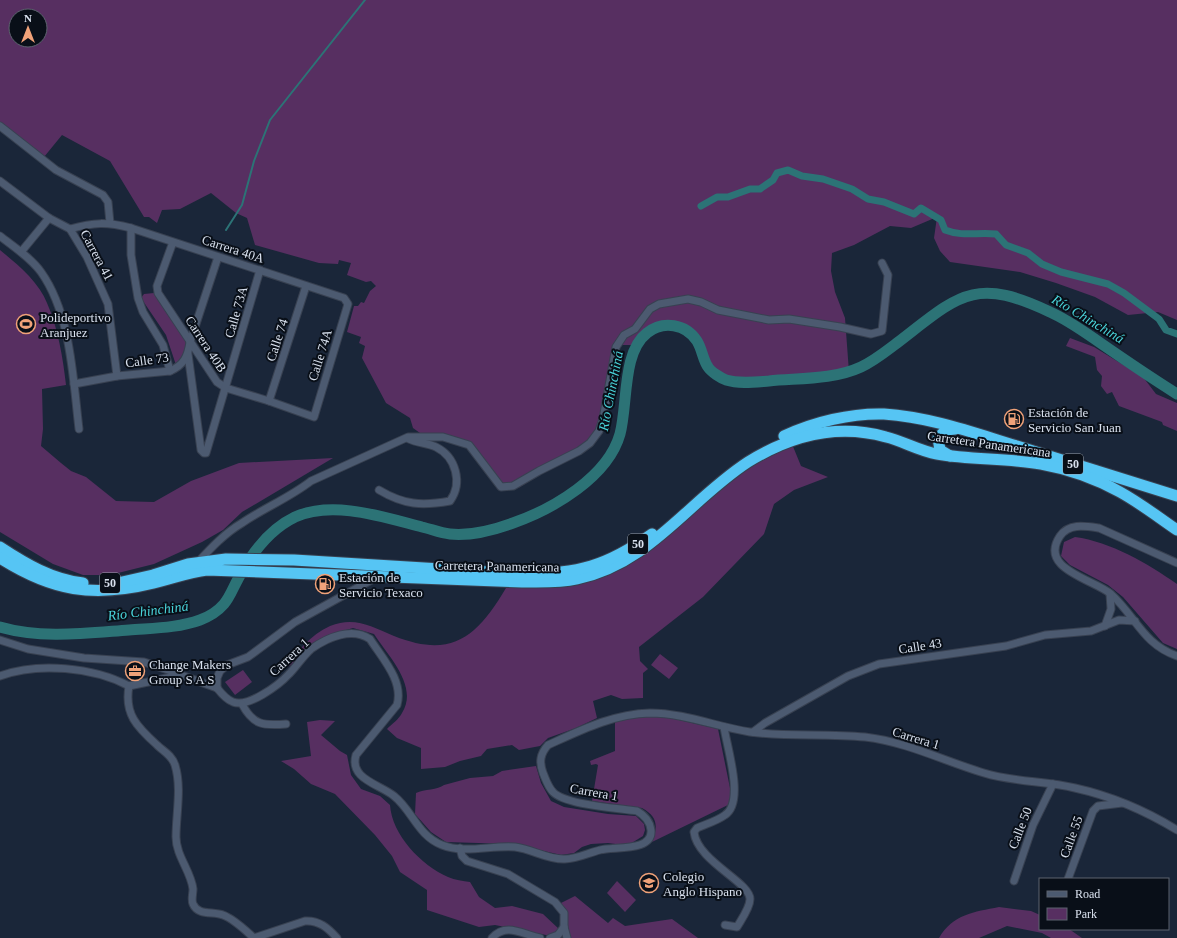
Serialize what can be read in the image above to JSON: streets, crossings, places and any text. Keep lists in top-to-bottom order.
{
  "streets": {
    "highway": ["Carretera Panamericana", "50"],
    "street": [
      "Carrera 40A",
      "Carrera 41",
      "Calle 73A",
      "Calle 74",
      "Carrera 40B",
      "Calle 74A",
      "Calle 73",
      "Calle 43",
      "Carrera 1",
      "Calle 50",
      "Calle 55"
    ]
  },
  "crossings": [
    ["Carrera 40A", "Carrera 41"],
    ["Carrera 40A", "Calle 73A"],
    ["Carrera 40A", "Calle 74"],
    ["Carrera 40A", "Carrera 40B"],
    ["Carrera 40A", "Calle 74A"],
    ["Carrera 41", "Calle 73"],
    ["Calle 73A", "Carrera 40B"],
    ["Calle 73A", "Calle 73"],
    ["Calle 74", "Carrera 40B"],
    ["Carrera 40B", "Calle 74A"],
    ["Calle 43", "Carrera 1"],
    ["Carrera 1", "Calle 50"],
    ["Carrera 1", "Calle 55"]
  ],
  "water": ["Río Chinchiná"],
  "places": {
    "sports": ["Polideportivo Aranjuez"],
    "fuel station": ["Estación de Servicio San Juan", "Estación de Servicio Texaco"],
    "office": ["Change Makers Group S A S"],
    "school or university": ["Colegio Anglo Hispano"]
  },
  "legend": ["Road", "Park"],
  "north": "top"
}
